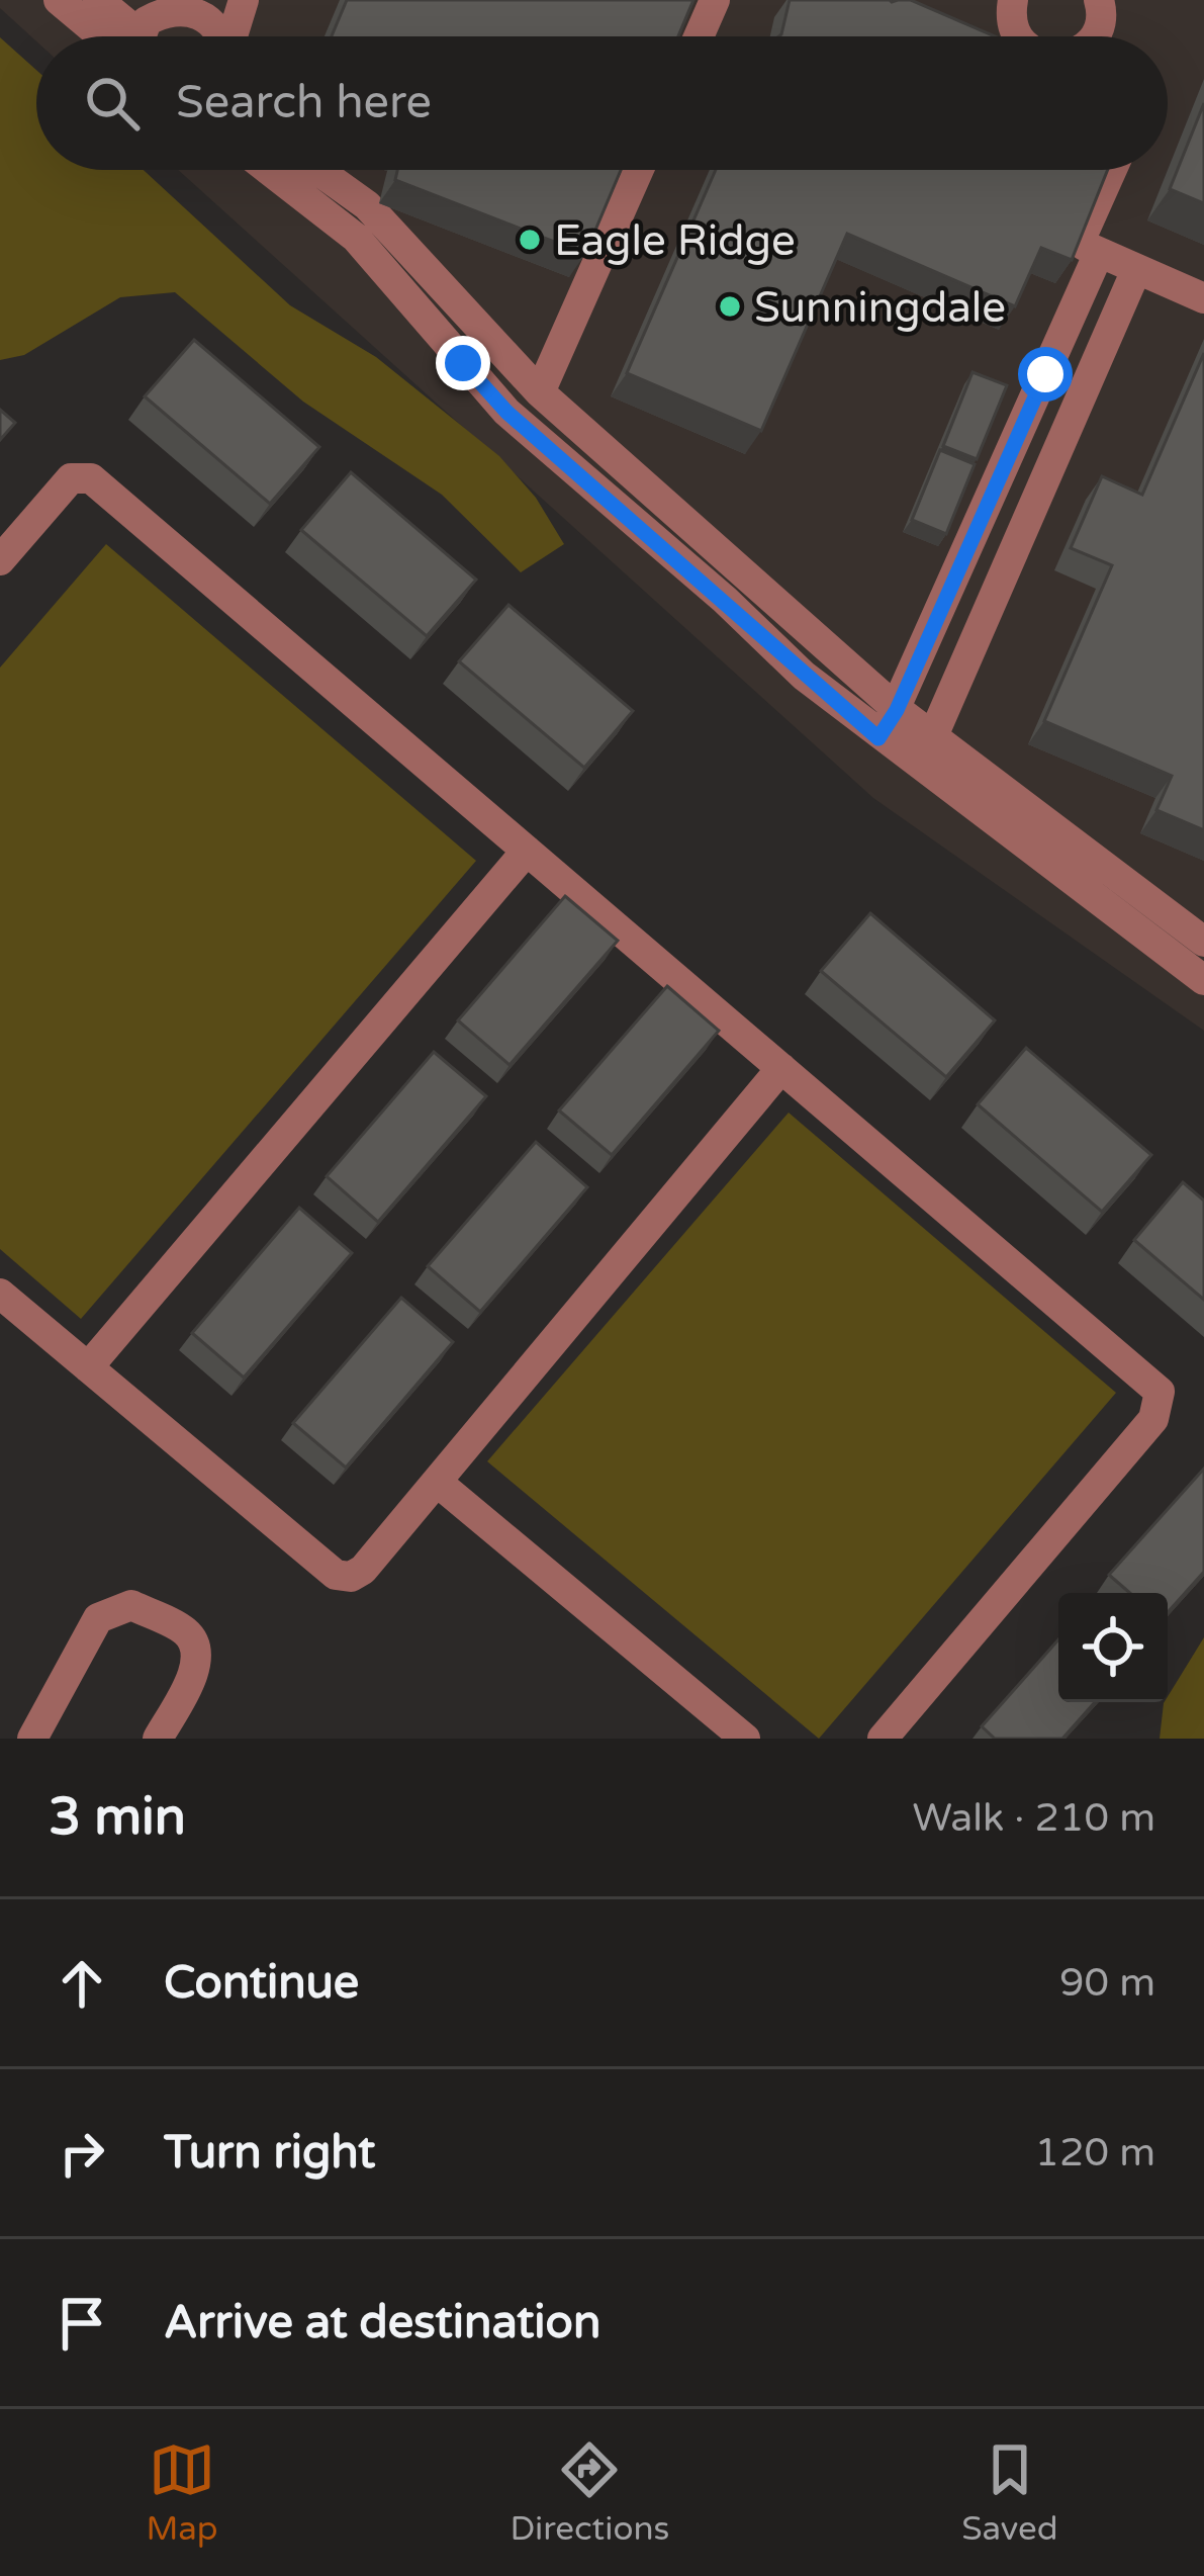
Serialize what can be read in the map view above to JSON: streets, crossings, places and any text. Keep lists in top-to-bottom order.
{
  "places": ["Eagle Ridge", "Sunningdale"],
  "page": {
    "search": "Search here",
    "heading": ["3 min", "Walk · 210 m"],
    "list": [
      ["Continue", "90 m"],
      ["Turn right", "120 m"],
      "Arrive at destination"
    ],
    "nav": ["Map", "Directions", "Saved"]
  }
}
